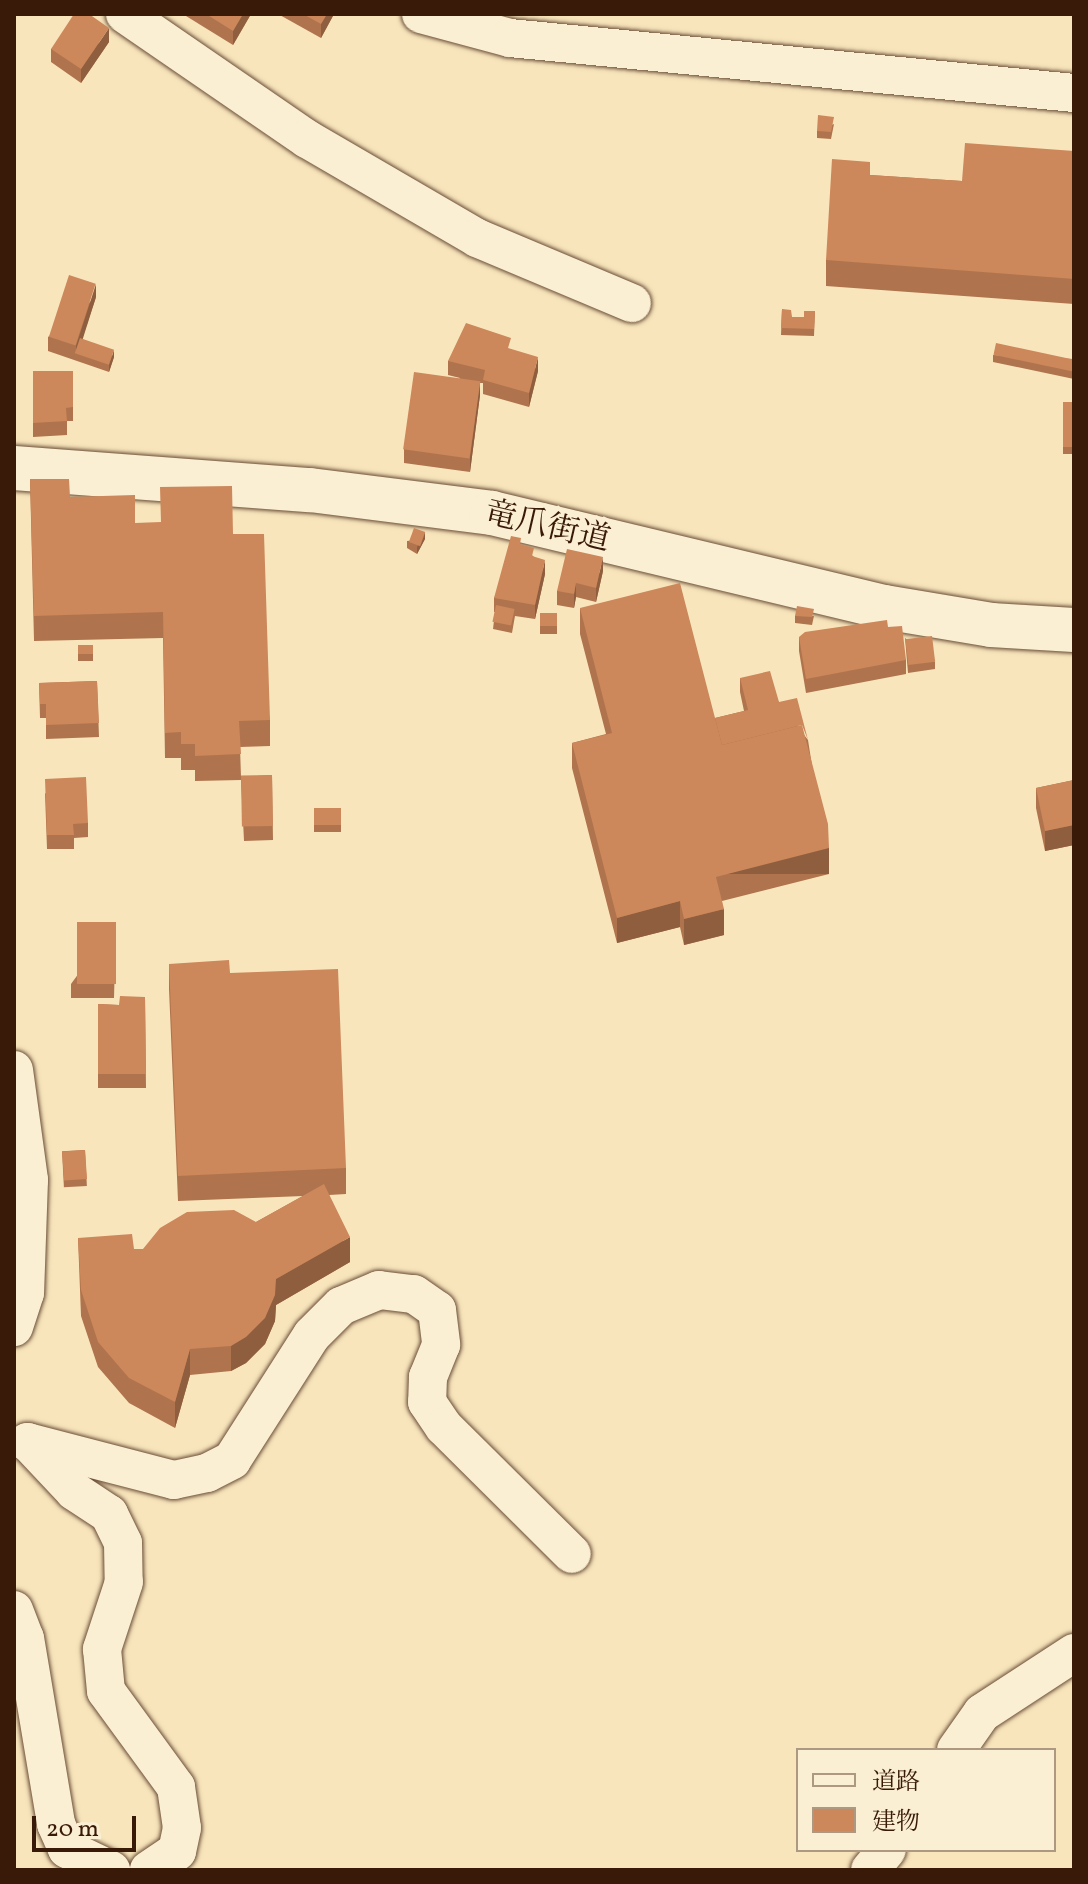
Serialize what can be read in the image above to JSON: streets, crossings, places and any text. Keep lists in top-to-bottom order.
{
  "streets": {
    "main road": ["竜爪街道"]
  },
  "legend": ["道路", "建物"],
  "scale_bar": "20 m"
}
